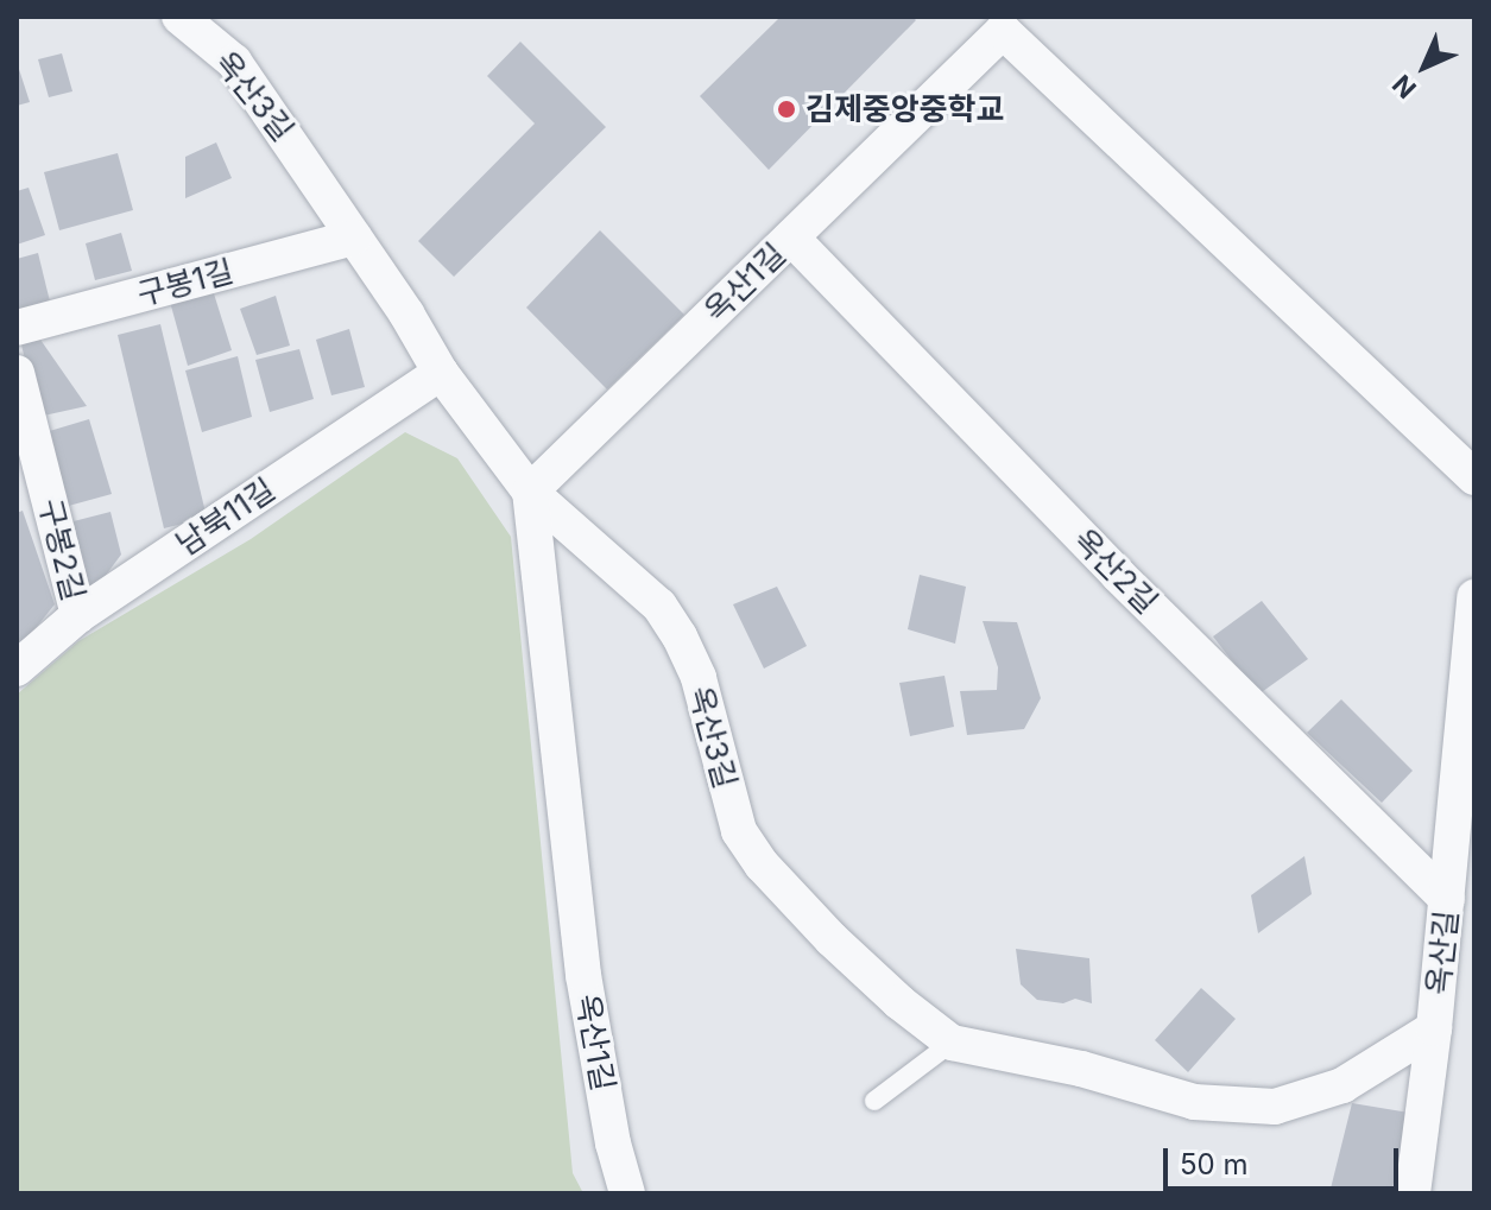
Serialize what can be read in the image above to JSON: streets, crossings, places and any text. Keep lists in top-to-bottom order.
{
  "streets": {
    "street": [
      "옥산3길",
      "구봉1길",
      "옥산1길",
      "남북11길",
      "구봉2길",
      "옥산2길",
      "옥산길"
    ]
  },
  "crossings": [
    ["옥산3길", "구봉1길"],
    ["옥산3길", "옥산1길"],
    ["옥산3길", "남북11길"],
    ["옥산3길", "옥산길"],
    ["옥산1길", "옥산2길"],
    ["남북11길", "구봉2길"],
    ["옥산2길", "옥산길"]
  ],
  "places": ["김제중앙중학교"],
  "scale_bar": "50 m",
  "north": "bottom left"
}
